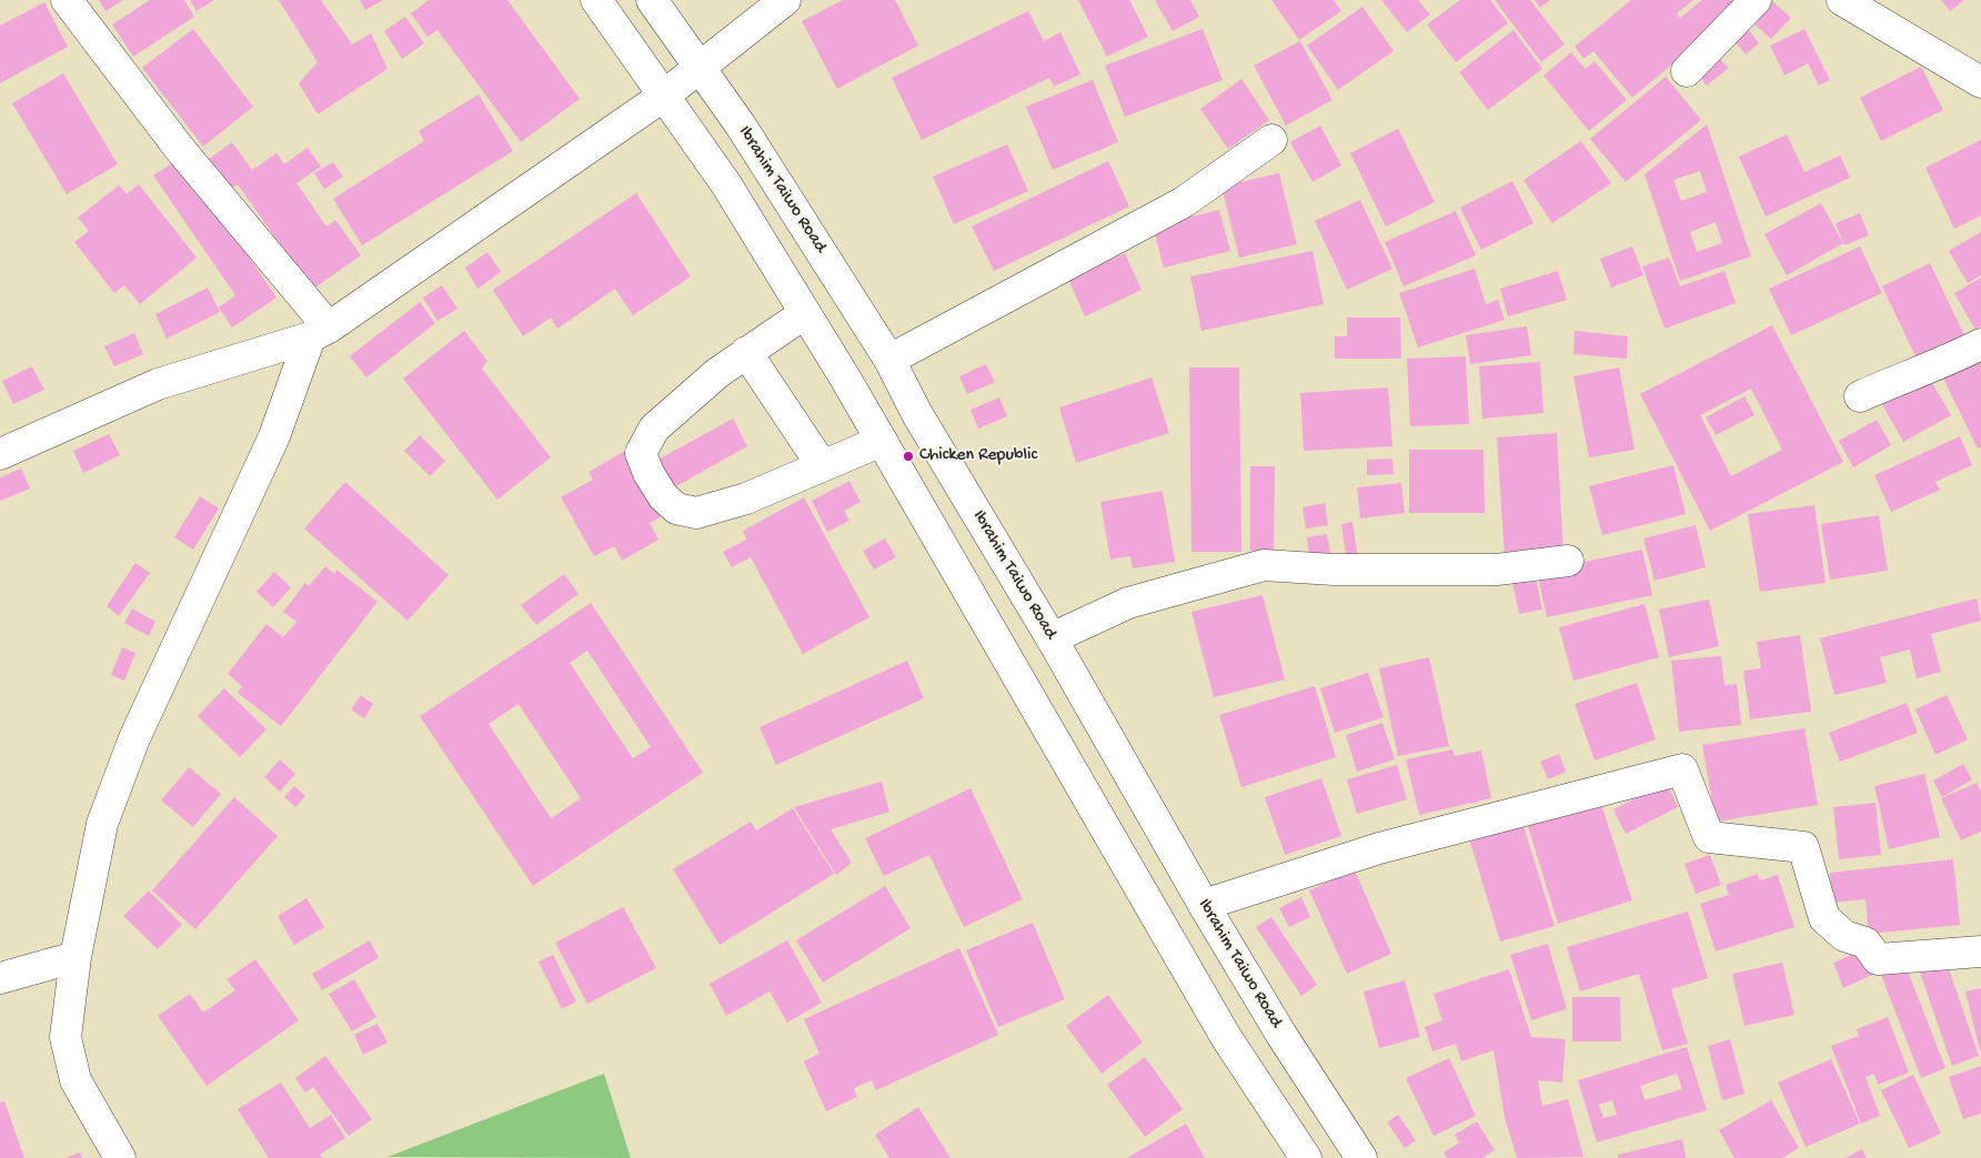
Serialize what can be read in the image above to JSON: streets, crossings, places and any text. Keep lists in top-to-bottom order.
{
  "streets": {
    "street": ["Ibrahim Taiwo Road"]
  },
  "places": ["Chicken Republic"]
}
